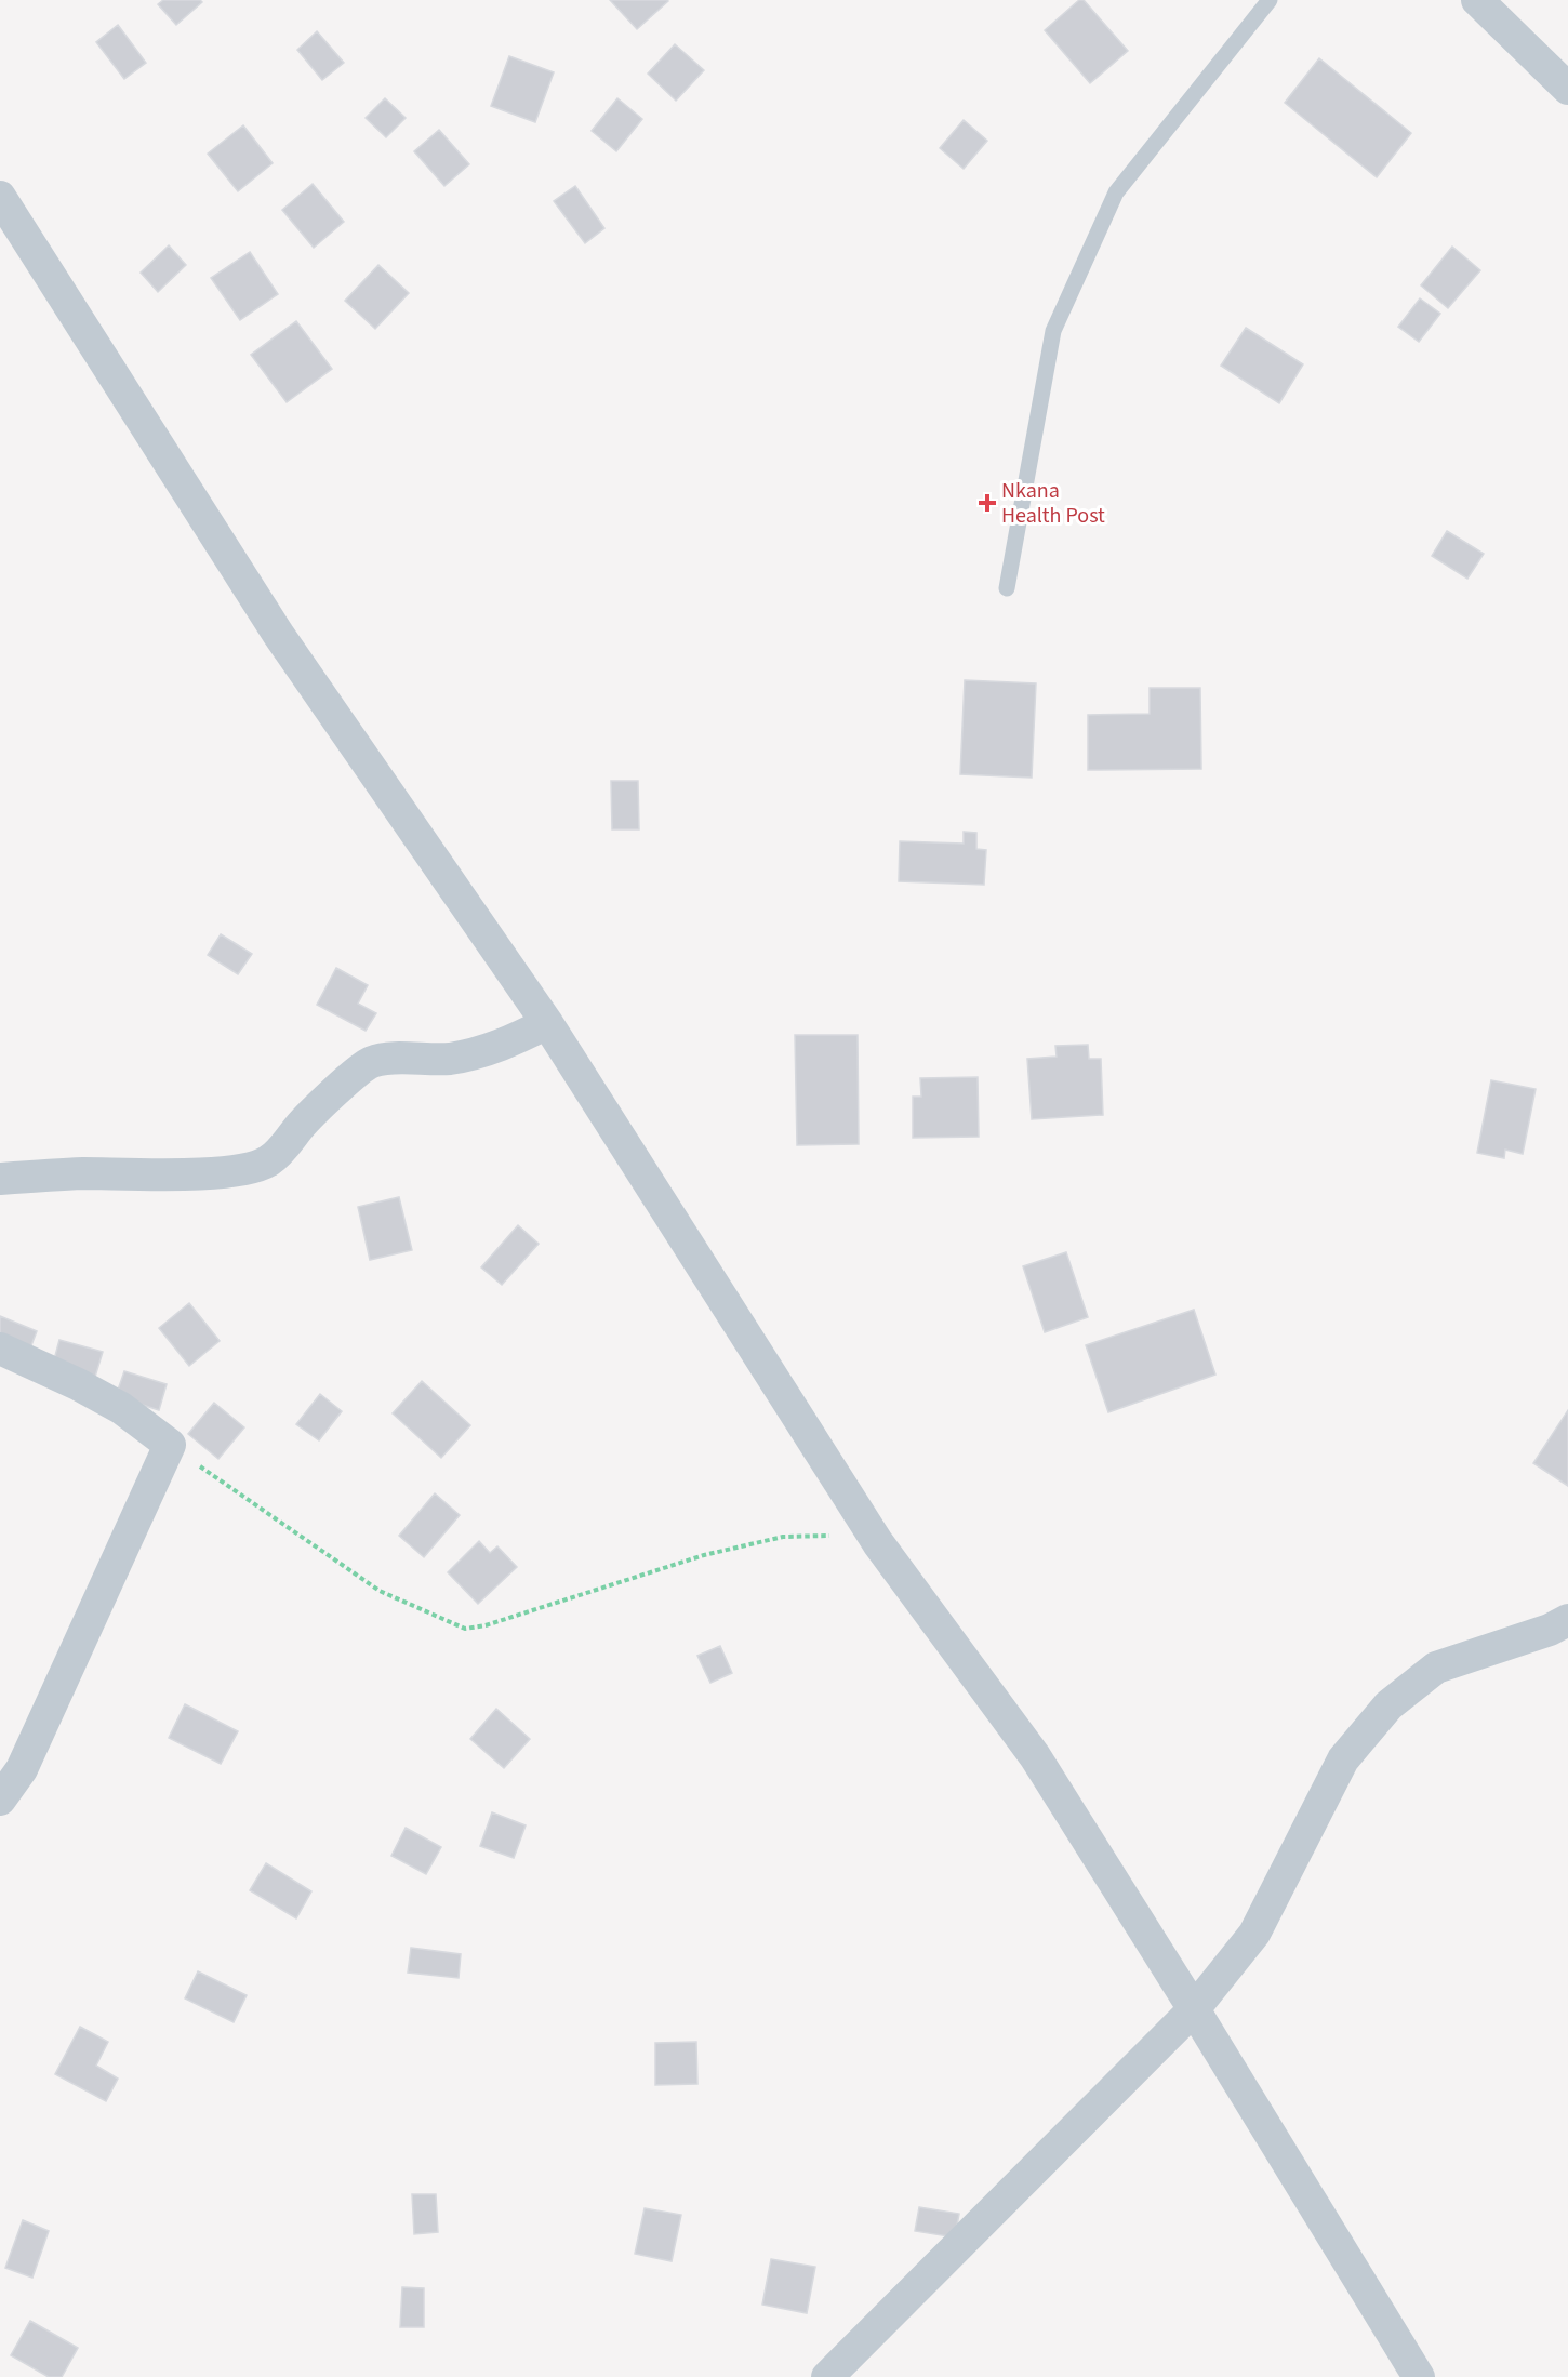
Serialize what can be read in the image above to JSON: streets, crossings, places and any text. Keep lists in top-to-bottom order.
{
  "places": {
    "health": ["Nkana Health Post"]
  }
}
